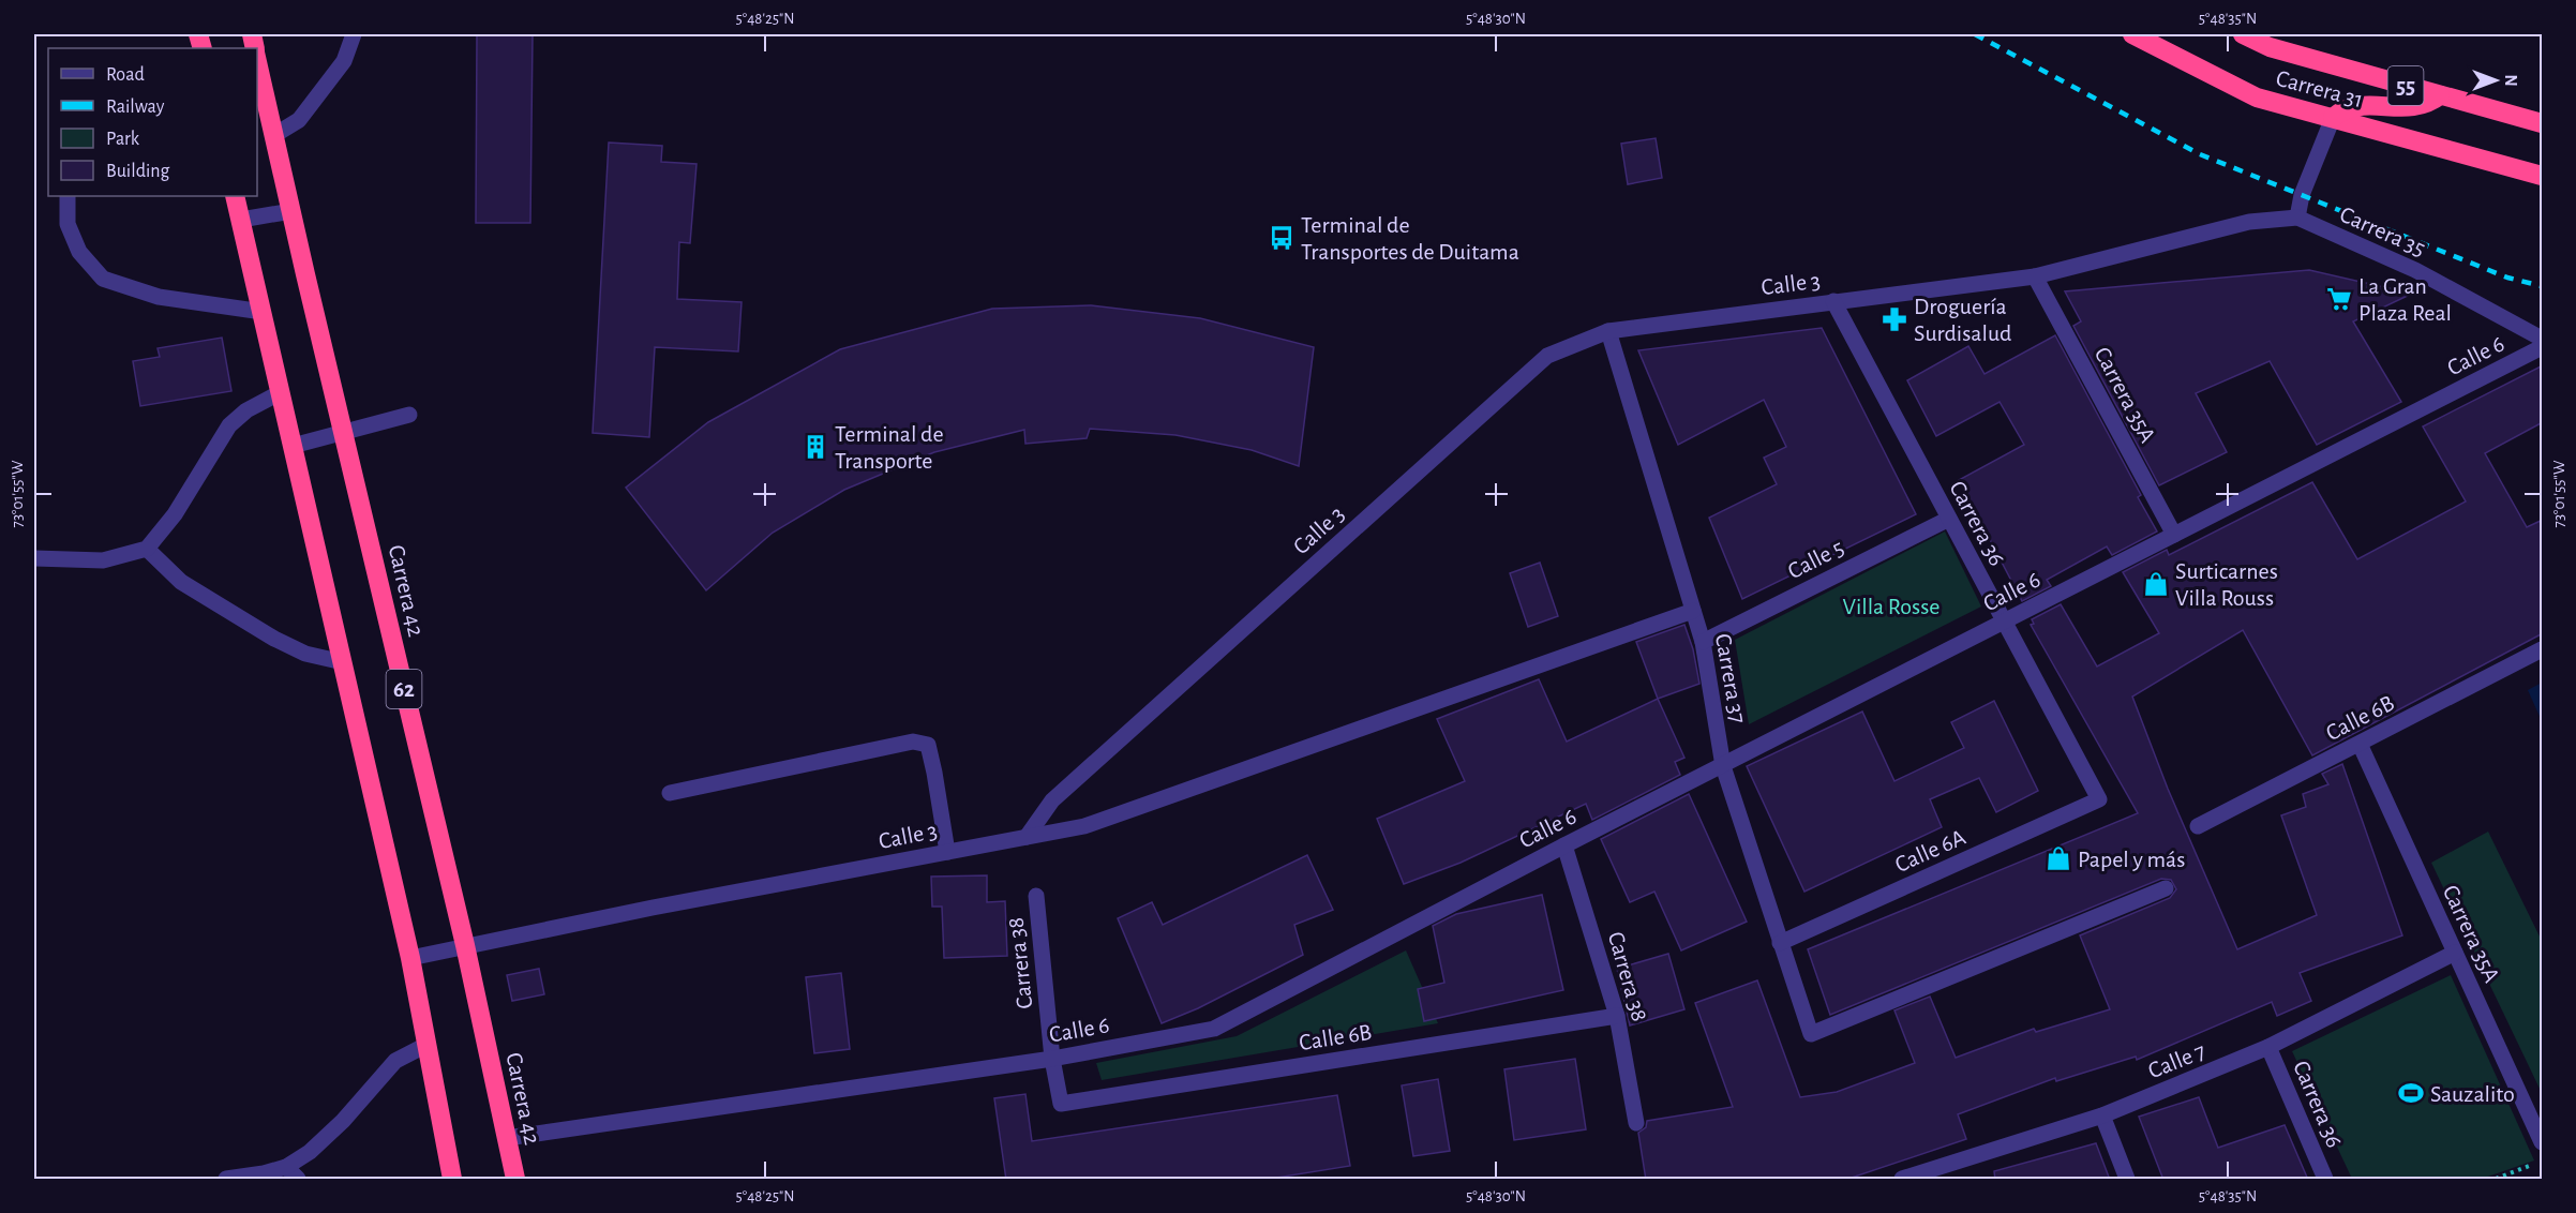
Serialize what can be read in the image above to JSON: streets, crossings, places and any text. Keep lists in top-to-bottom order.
{
  "streets": {
    "highway": [
      "55",
      "Carrera 31",
      "Carrera 42",
      "62"
    ],
    "street": [
      "Carrera 35",
      "Calle 3",
      "Calle 6",
      "Carrera 35A",
      "Carrera 36",
      "Calle 5",
      "Carrera 37",
      "Calle 6B",
      "Calle 6A",
      "Carrera 38",
      "Calle 7"
    ]
  },
  "crossings": [
    ["Carrera 35", "Calle 3"],
    ["Calle 3", "Carrera 35A"],
    ["Calle 3", "Carrera 36"],
    ["Calle 3", "Carrera 42"],
    ["Calle 3", "Carrera 37"],
    ["Calle 3", "62"],
    ["Calle 6", "Carrera 35A"],
    ["Calle 6", "Carrera 36"],
    ["Calle 6", "Carrera 42"],
    ["Calle 6", "Carrera 37"],
    ["Calle 6", "Carrera 38"],
    ["Carrera 35A", "Calle 6B"],
    ["Carrera 35A", "Calle 7"],
    ["Carrera 36", "Calle 5"],
    ["Carrera 36", "Calle 6A"],
    ["Carrera 36", "Calle 7"],
    ["Calle 5", "Carrera 37"],
    ["Carrera 37", "Calle 6A"],
    ["Calle 6B", "Carrera 38"]
  ],
  "parks": ["Villa Rosse"],
  "places": {
    "bus stop": ["Terminal de Transportes de Duitama"],
    "supermarket": ["La Gran Plaza Real"],
    "pharmacy": ["Droguería Surdisalud"],
    "building": ["Terminal de Transporte"],
    "shop": ["Surticarnes Villa Rouss", "Papel y más"],
    "sports": ["Sauzalito"]
  },
  "legend": [
    "Road",
    "Railway",
    "Park",
    "Building"
  ],
  "north": "right",
  "coordinates": [
    "5°48'25\"N",
    "5°48'30\"N",
    "5°48'35\"N",
    "73°01'55\"W"
  ]
}
